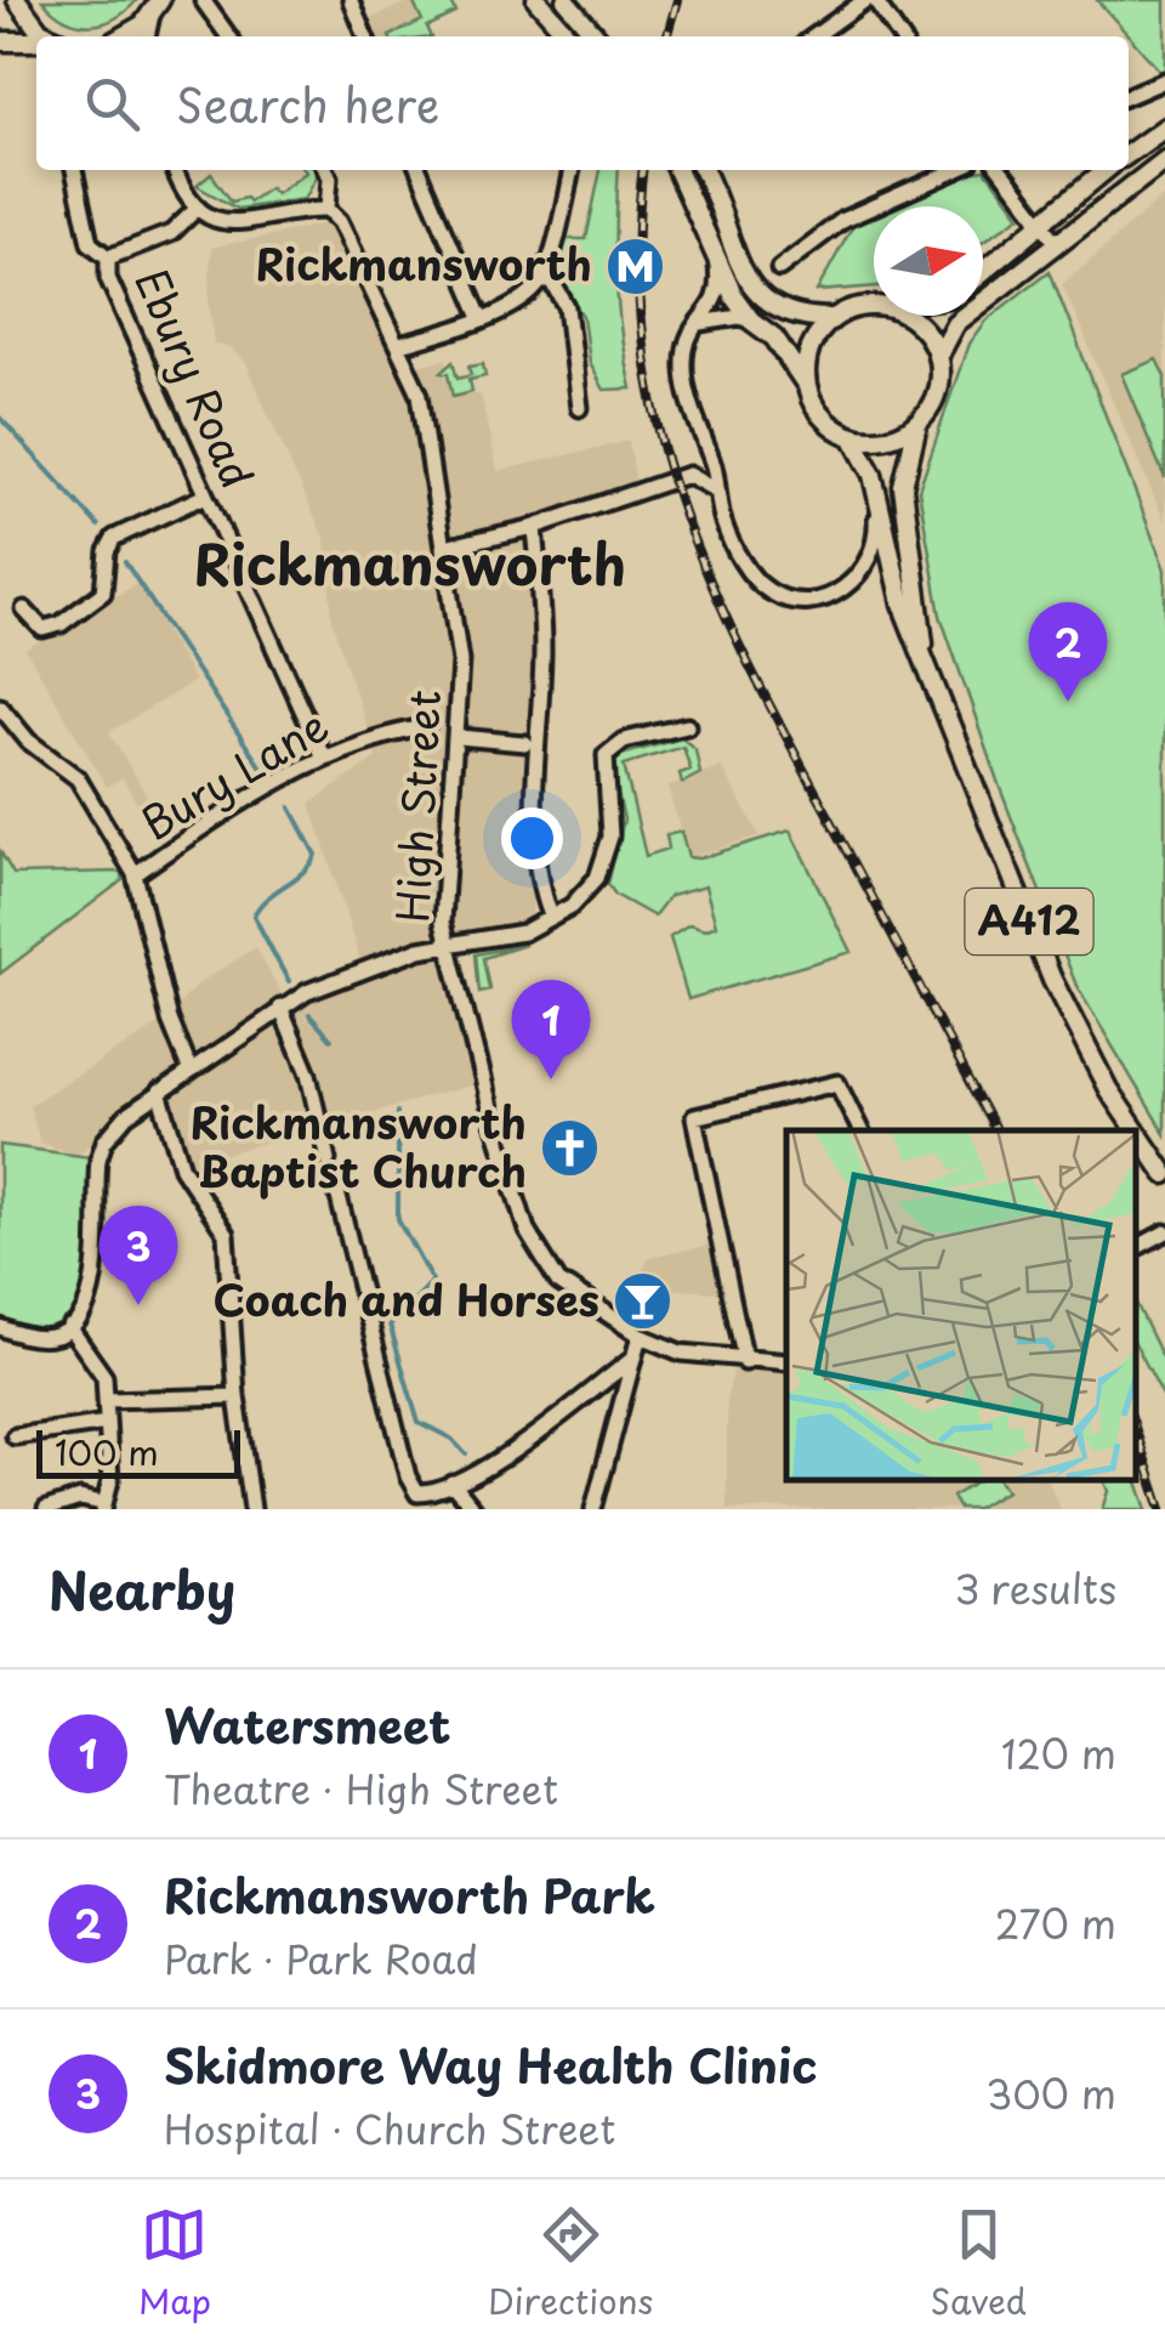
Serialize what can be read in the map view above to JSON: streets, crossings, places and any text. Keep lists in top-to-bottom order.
{
  "streets": {
    "main road": ["A412"],
    "street": ["Ebury Road", "Bury Lane", "High Street"]
  },
  "crossings": [
    ["Ebury Road", "Bury Lane"]
  ],
  "districts": ["Rickmansworth"],
  "places": {
    "metro station": ["Rickmansworth"],
    "church": ["Rickmansworth Baptist Church"],
    "bar": ["Coach and Horses"]
  },
  "scale_bar": "100 m",
  "north": "right",
  "page": {
    "search": "Search here",
    "pins": ["2", "1", "3"],
    "scale": "100 m",
    "heading": ["Nearby", "3 results"],
    "list": [
      {
        "mark": "1",
        "name": "Watersmeet",
        "note": "Theatre · High Street",
        "value": "120 m"
      },
      {
        "mark": "2",
        "name": "Rickmansworth Park",
        "note": "Park · Park Road",
        "value": "270 m"
      },
      {
        "mark": "3",
        "name": "Skidmore Way Health Clinic",
        "note": "Hospital · Church Street",
        "value": "300 m"
      }
    ],
    "nav": ["Map", "Directions", "Saved"]
  }
}
